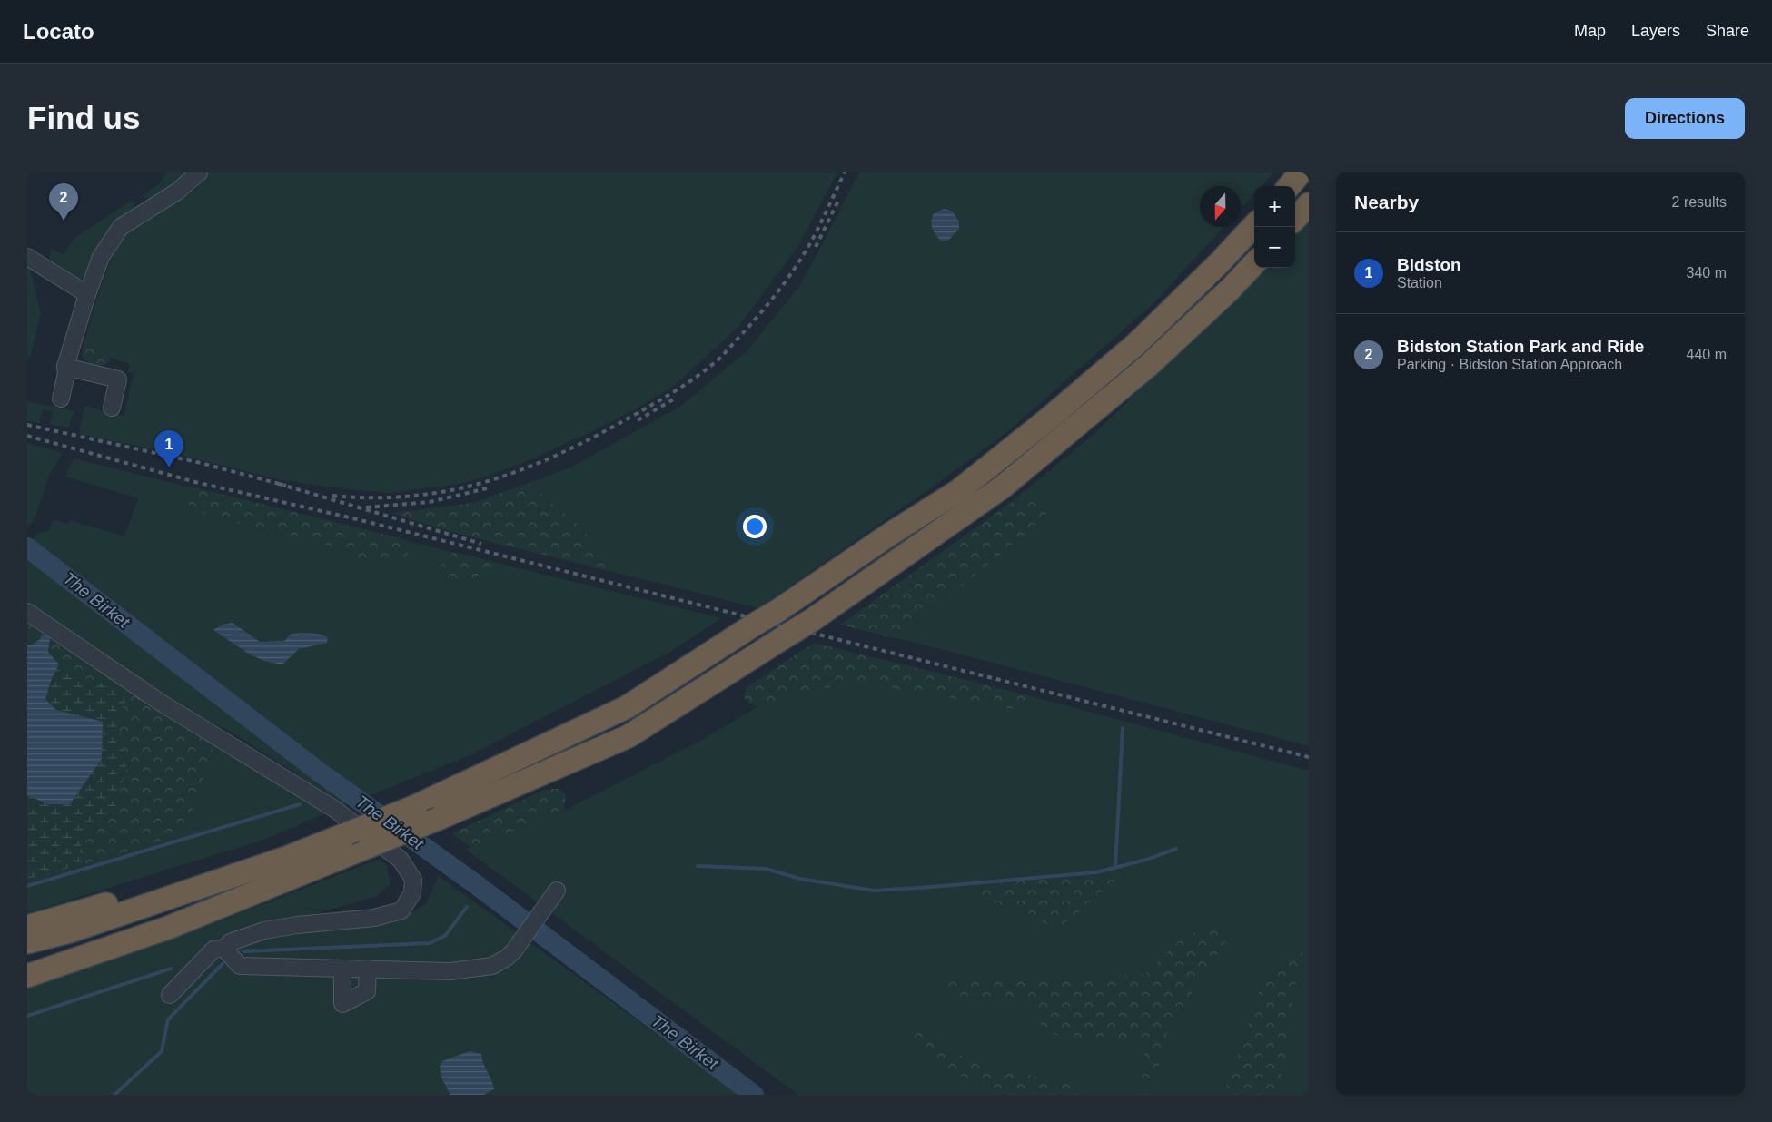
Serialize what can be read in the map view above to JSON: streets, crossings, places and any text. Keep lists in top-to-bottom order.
{
  "water": ["The Birket"],
  "north": "bottom",
  "page": {
    "header": "Locato",
    "nav": ["Map", "Layers", "Share"],
    "buttons": "Directions",
    "title": "Find us",
    "heading": ["Nearby", "2 results"],
    "pins": ["2", "1"],
    "map_buttons": ["+", "−"],
    "list": [
      {
        "mark": "1",
        "name": "Bidston",
        "note": "Station",
        "value": "340 m"
      },
      {
        "mark": "2",
        "name": "Bidston Station Park and Ride",
        "note": "Parking · Bidston Station Approach",
        "value": "440 m"
      }
    ]
  }
}
